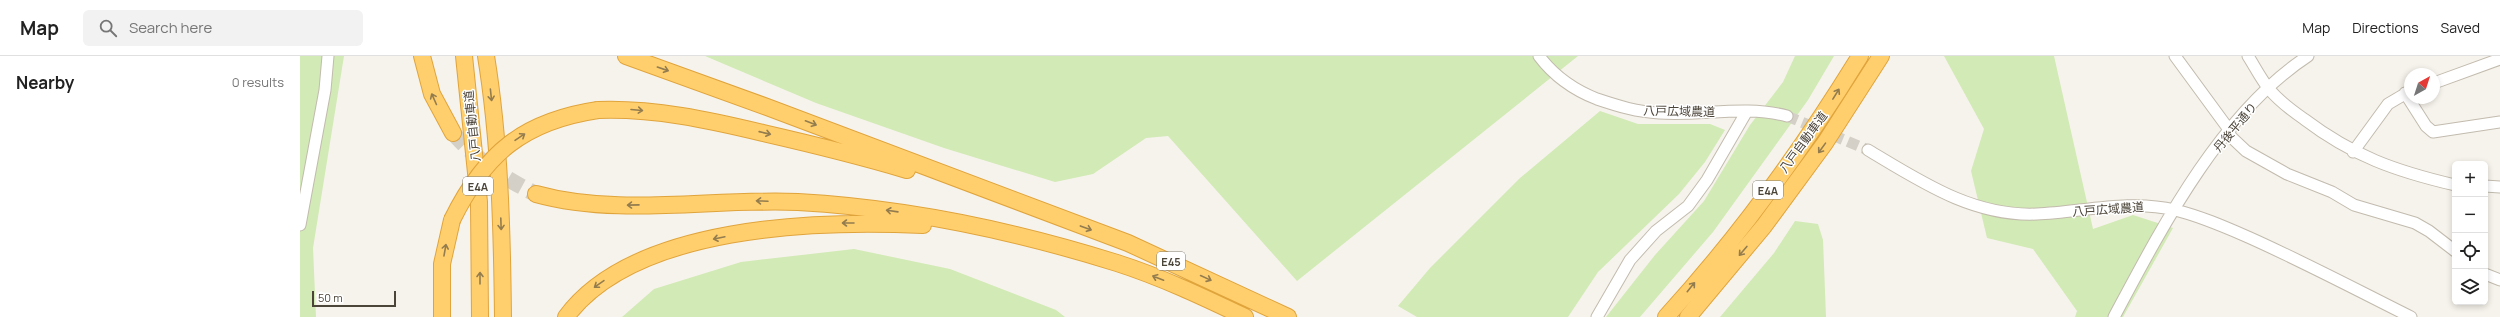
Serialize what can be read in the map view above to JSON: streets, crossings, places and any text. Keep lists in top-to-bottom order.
{
  "streets": {
    "highway": ["八戸自動車道", "E4A", "E45"],
    "street": ["八戸広域農道", "丹後平通り"]
  },
  "crossings": [
    ["八戸広域農道", "丹後平通り"]
  ],
  "scale_bar": "50 m",
  "north": "top right",
  "page": {
    "header": "Map",
    "search": "Search here",
    "nav": ["Map", "Directions", "Saved"],
    "heading": ["Nearby", "0 results"],
    "map_buttons": ["+", "−"],
    "scale": "50 m"
  }
}
